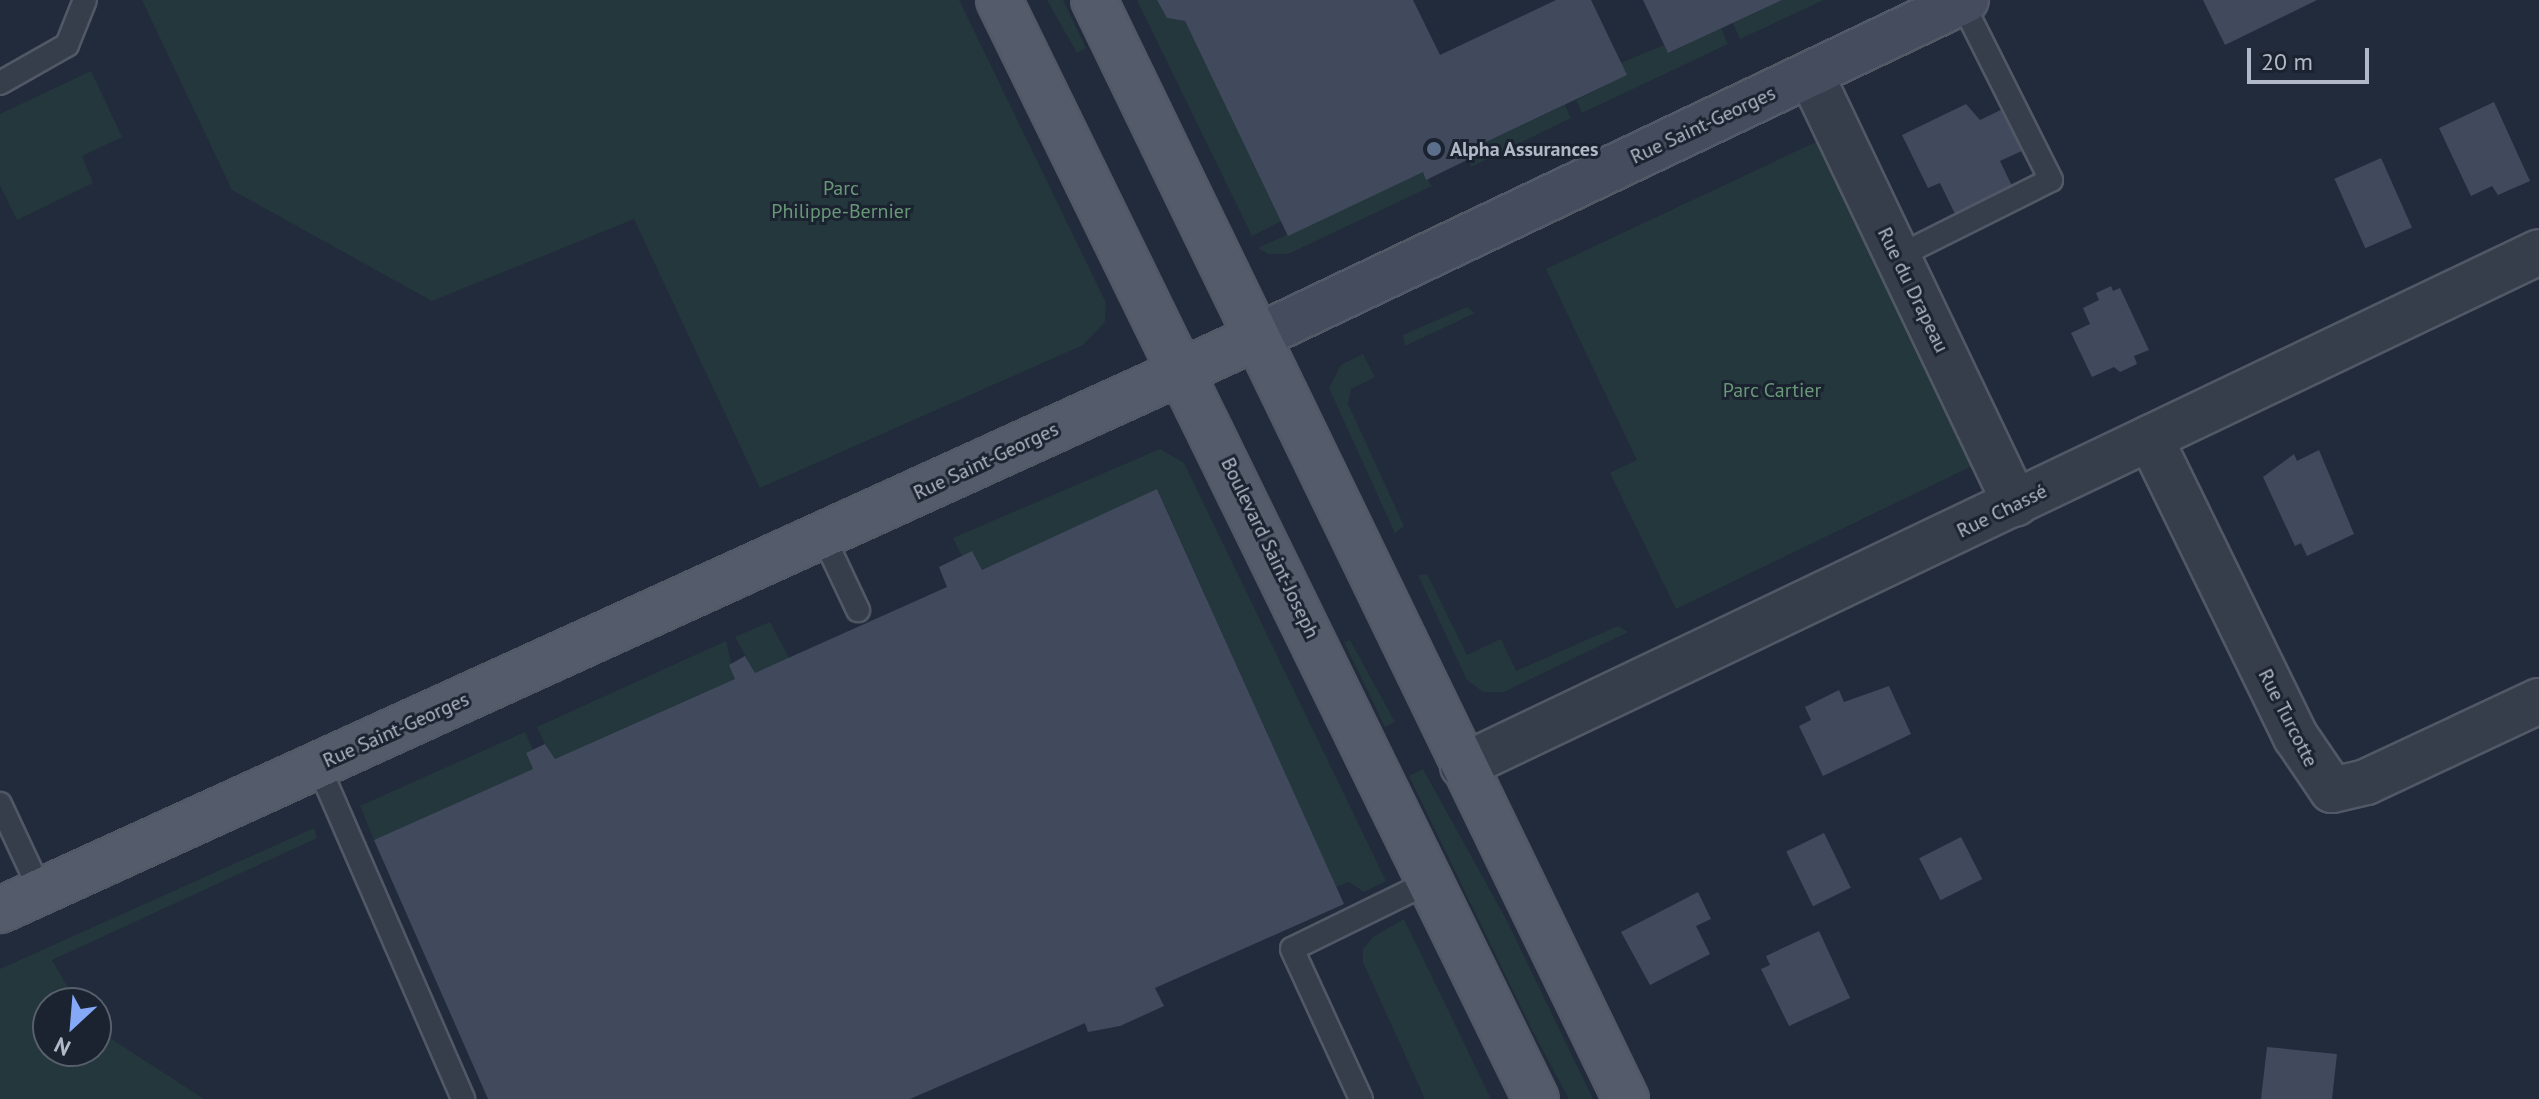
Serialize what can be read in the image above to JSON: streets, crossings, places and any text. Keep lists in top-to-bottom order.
{
  "streets": {
    "main road": ["Rue Saint-Georges", "Boulevard Saint-Joseph"],
    "street": ["Rue du Drapeau", "Rue Chassé", "Rue Turcotte"]
  },
  "crossings": [
    ["Rue Saint-Georges", "Rue du Drapeau"],
    ["Rue Saint-Georges", "Boulevard Saint-Joseph"],
    ["Rue du Drapeau", "Rue Chassé"],
    ["Rue Chassé", "Rue Turcotte"]
  ],
  "parks": ["Parc Philippe-Bernier", "Parc Cartier"],
  "places": ["Alpha Assurances"],
  "scale_bar": "20 m",
  "north": "bottom left"
}
